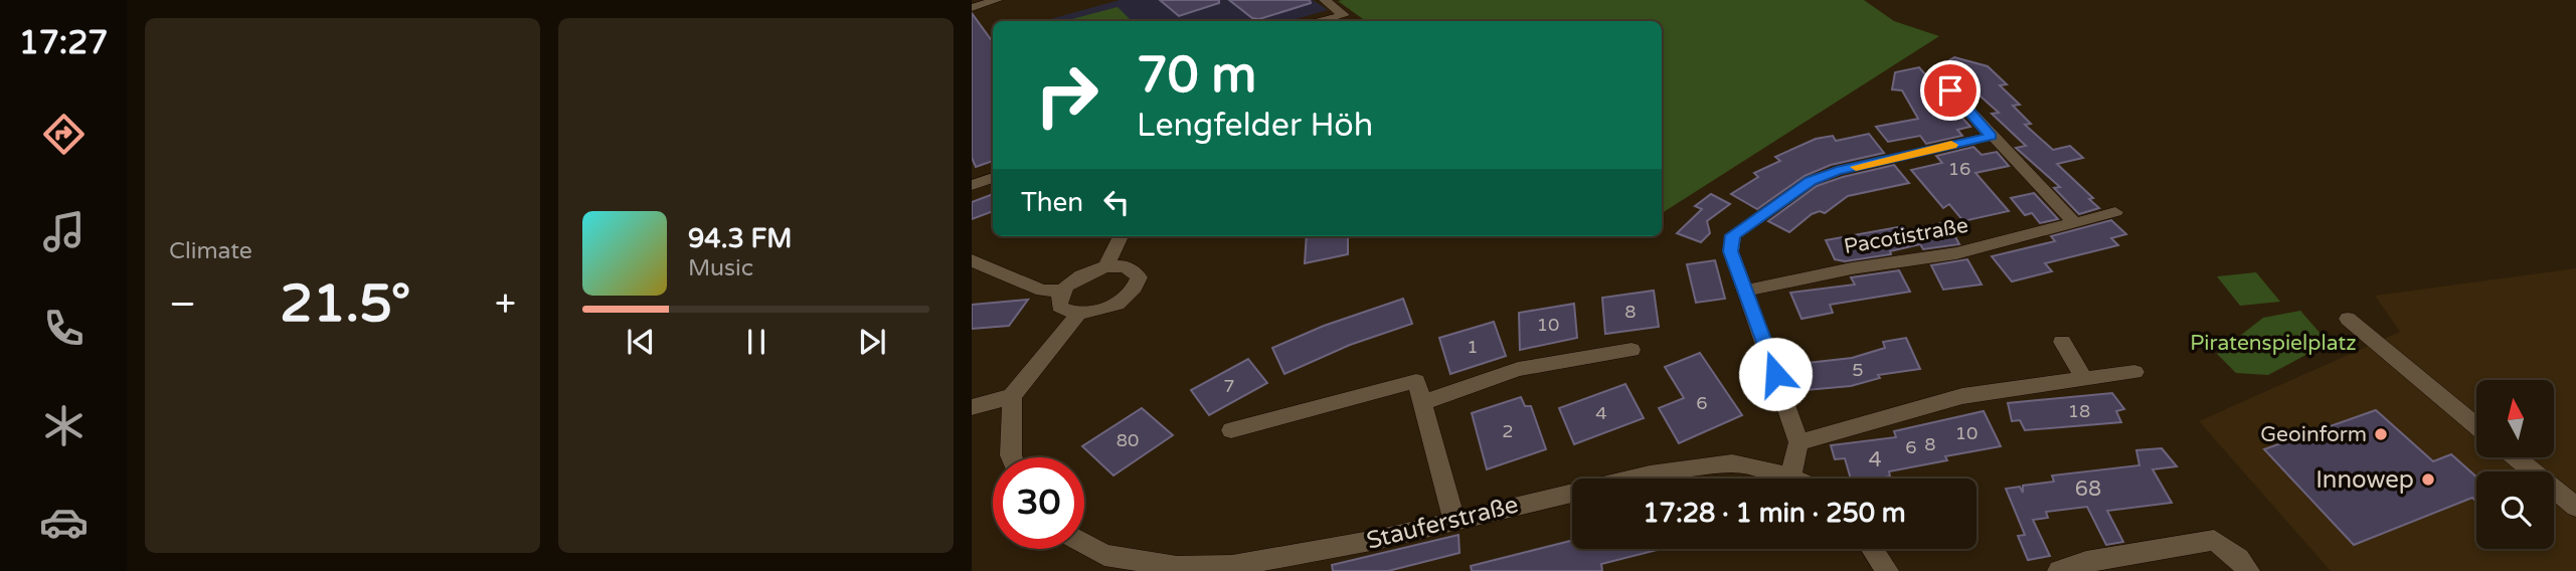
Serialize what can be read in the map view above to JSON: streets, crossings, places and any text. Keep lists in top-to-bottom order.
{
  "streets": {
    "street": ["Pacotistraße", "Stauferstraße"]
  },
  "parks": ["Piratenspielplatz"],
  "places": ["Geoinform", "Innowep"],
  "house_numbers": [
    "16",
    "8",
    "10",
    "1",
    "5",
    "7",
    "6",
    "18",
    "4",
    "2",
    "10",
    "80",
    "8",
    "6",
    "4",
    "68"
  ],
  "north": "top",
  "page": {
    "tabs": "17:27",
    "tile": "Climate",
    "turn": ["70 m", "Lengfelder Höh"],
    "then": "Then",
    "song": ["94.3 FM", "Music"],
    "heat": ["−", "21.5°", "+"],
    "limit": "30",
    "trip": "17:28 · 1 min · 250 m"
  }
}
